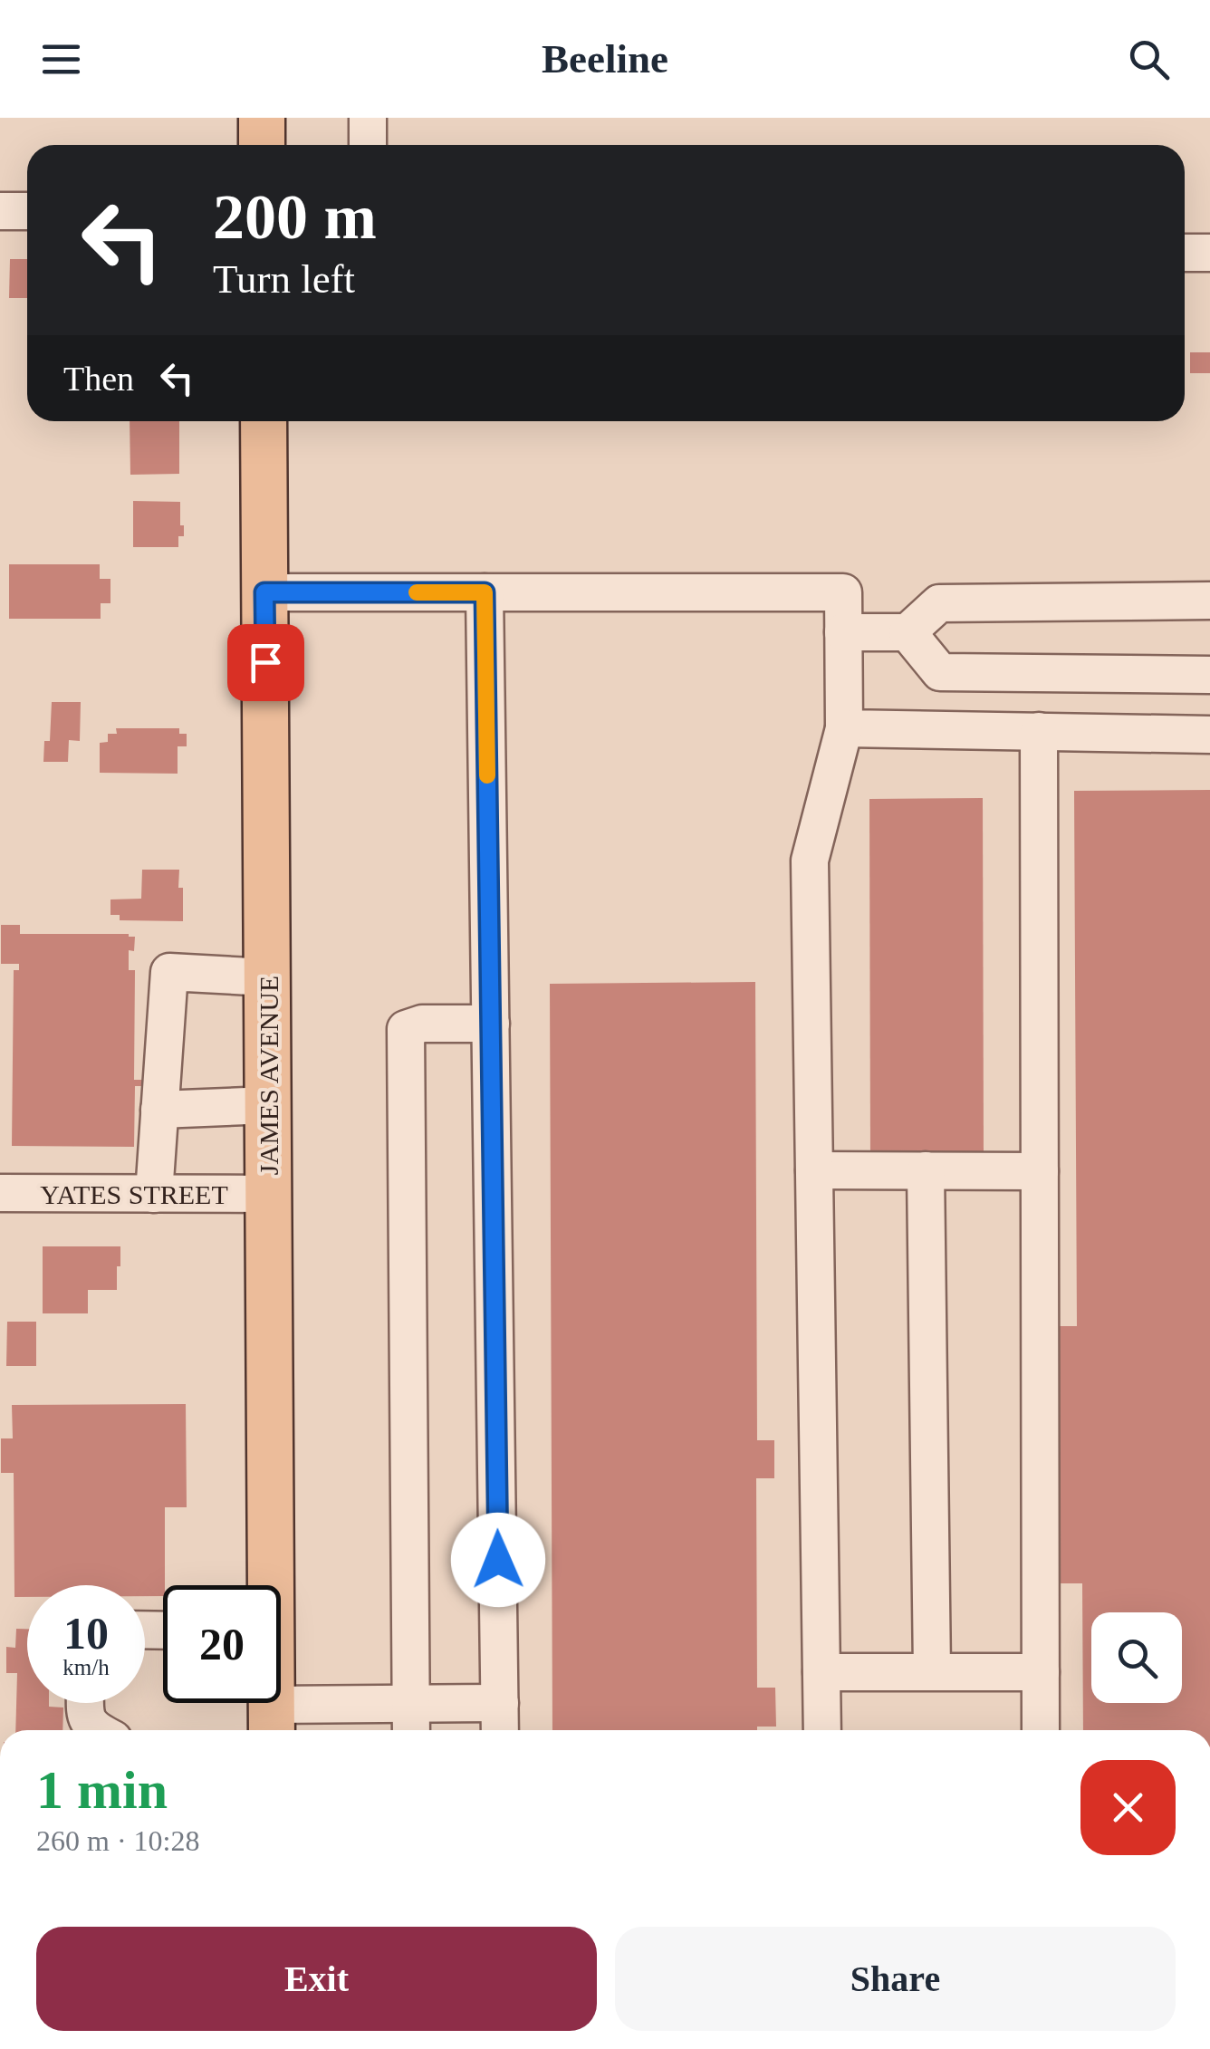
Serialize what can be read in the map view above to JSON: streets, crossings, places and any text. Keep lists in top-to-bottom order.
{
  "streets": {
    "main road": ["JAMES AVENUE"],
    "street": ["YATES STREET"]
  },
  "crossings": [
    ["JAMES AVENUE", "YATES STREET"]
  ],
  "page": {
    "header": "Beeline",
    "turn": ["200 m", "Turn left"],
    "then": "Then",
    "speed": "10 km/h",
    "limit": "20",
    "heading": ["1 min", "260 m · 10:28"],
    "buttons": ["Exit", "Share"]
  }
}
